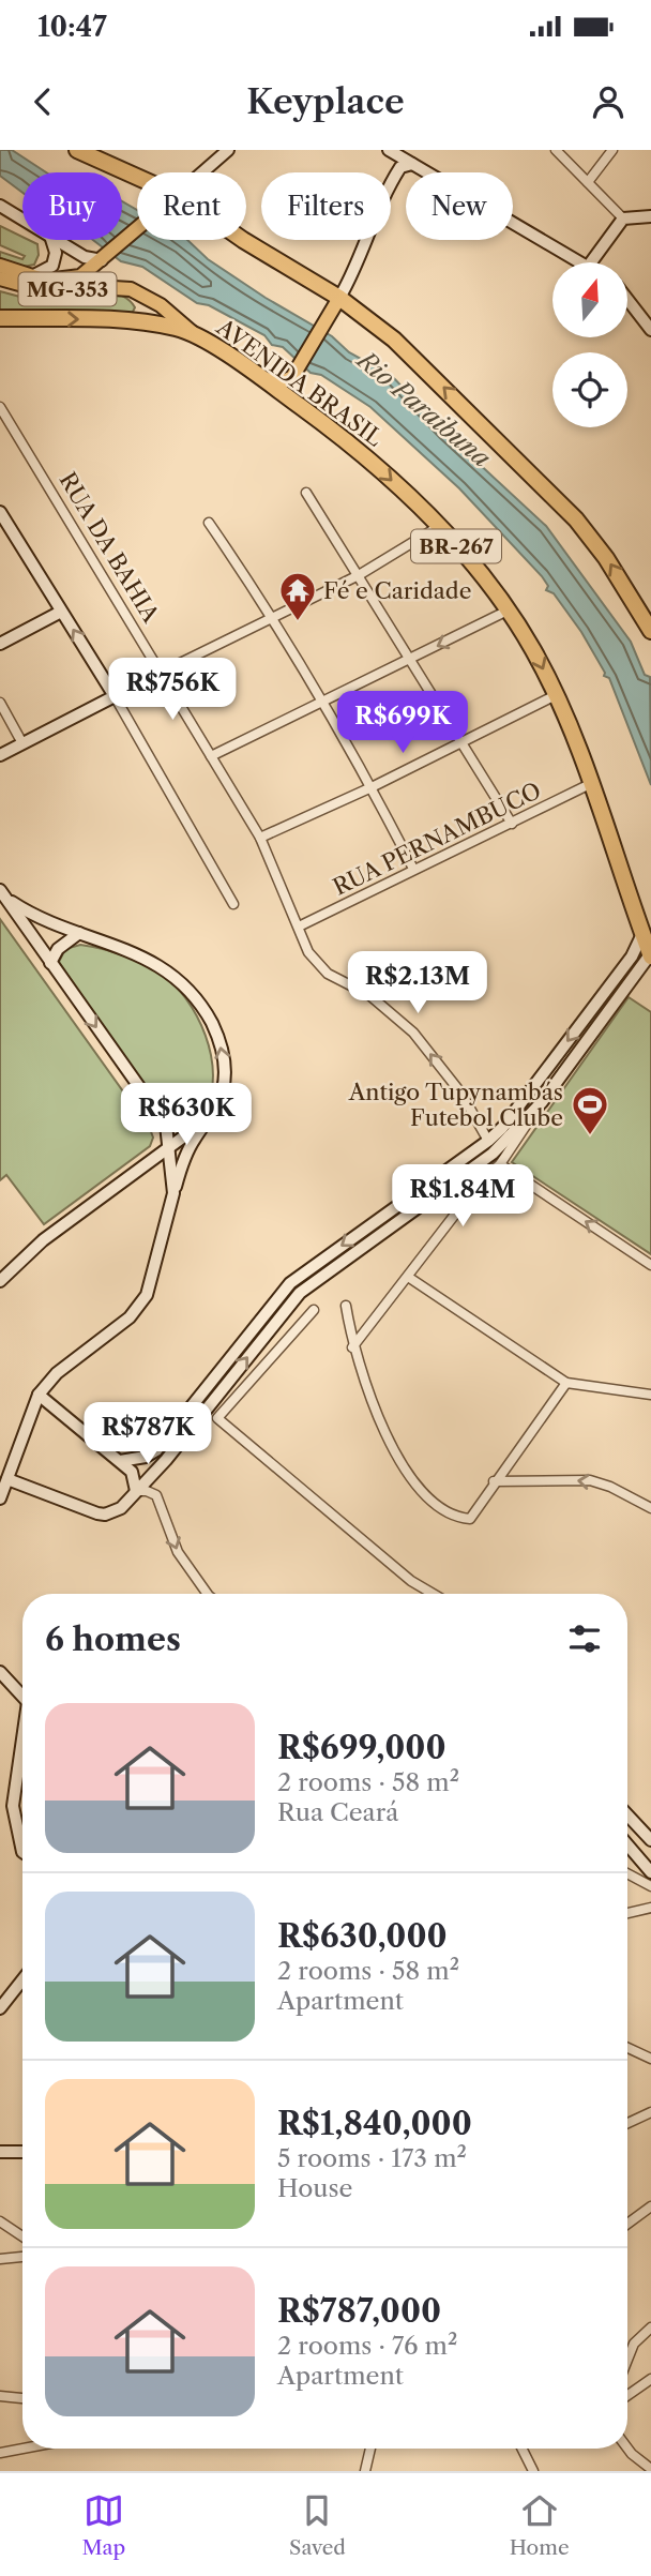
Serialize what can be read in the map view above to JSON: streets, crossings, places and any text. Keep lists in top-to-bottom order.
{
  "streets": {
    "highway": ["AVENIDA BRASIL", "BR-267"],
    "main road": ["MG-353"],
    "street": ["RUA DA BAHIA", "RUA PERNAMBUCO"]
  },
  "crossings": [
    ["AVENIDA BRASIL", "BR-267"],
    ["AVENIDA BRASIL", "RUA PERNAMBUCO"],
    ["RUA DA BAHIA", "RUA PERNAMBUCO"]
  ],
  "water": ["Rio Paraibuna"],
  "places": {
    "temple": ["Fé e Caridade"],
    "sports": ["Antigo Tupynambás Futebol Clube"]
  },
  "north": "top",
  "page": {
    "status": "10:47",
    "header": "Keyplace",
    "chip": [
      "Buy",
      "Rent",
      "Filters",
      "New"
    ],
    "price": [
      "R$756K",
      "R$699K",
      "R$2.13M",
      "R$630K",
      "R$1.84M",
      "R$787K"
    ],
    "heading": "6 homes",
    "list": [
      {
        "name": "R$699,000",
        "note": "2 rooms · 58 m² · Rua Ceará"
      },
      {
        "name": "R$630,000",
        "note": "2 rooms · 58 m² · Apartment"
      },
      {
        "name": "R$1,840,000",
        "note": "5 rooms · 173 m² · House"
      },
      {
        "name": "R$787,000",
        "note": "2 rooms · 76 m² · Apartment"
      }
    ],
    "tabs": ["Map", "Saved", "Home"]
  }
}
